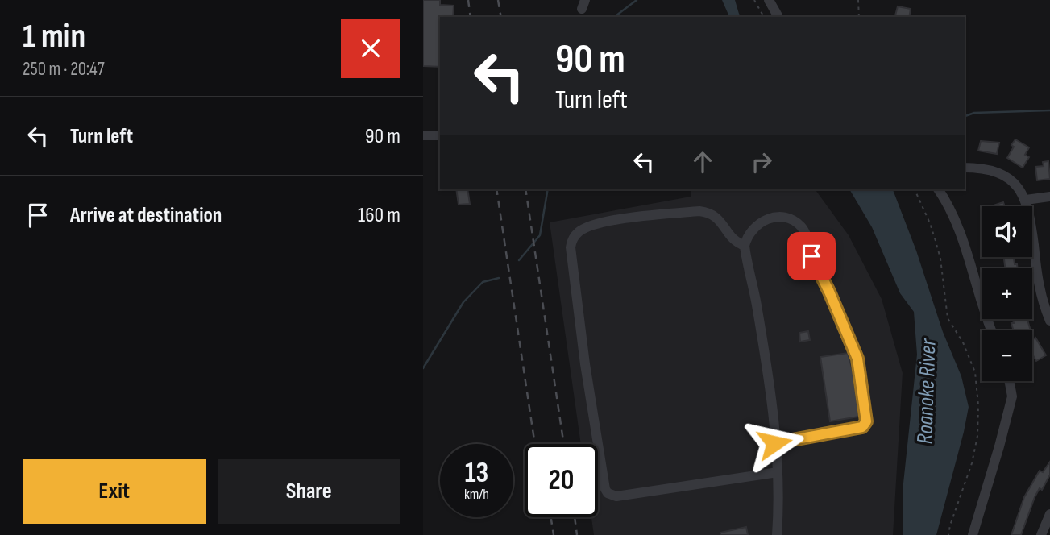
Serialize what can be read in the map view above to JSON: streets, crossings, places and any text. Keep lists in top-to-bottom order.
{
  "water": ["Roanoke River"],
  "page": {
    "heading": ["1 min", "250 m · 20:47"],
    "turn": ["90 m", "Turn left"],
    "list": [
      {
        "name": "Turn left",
        "value": "90 m"
      },
      {
        "name": "Arrive at destination",
        "value": "160 m"
      }
    ],
    "map_buttons": ["+", "−"],
    "speed": "13 km/h",
    "limit": "20",
    "buttons": ["Exit", "Share"]
  }
}
